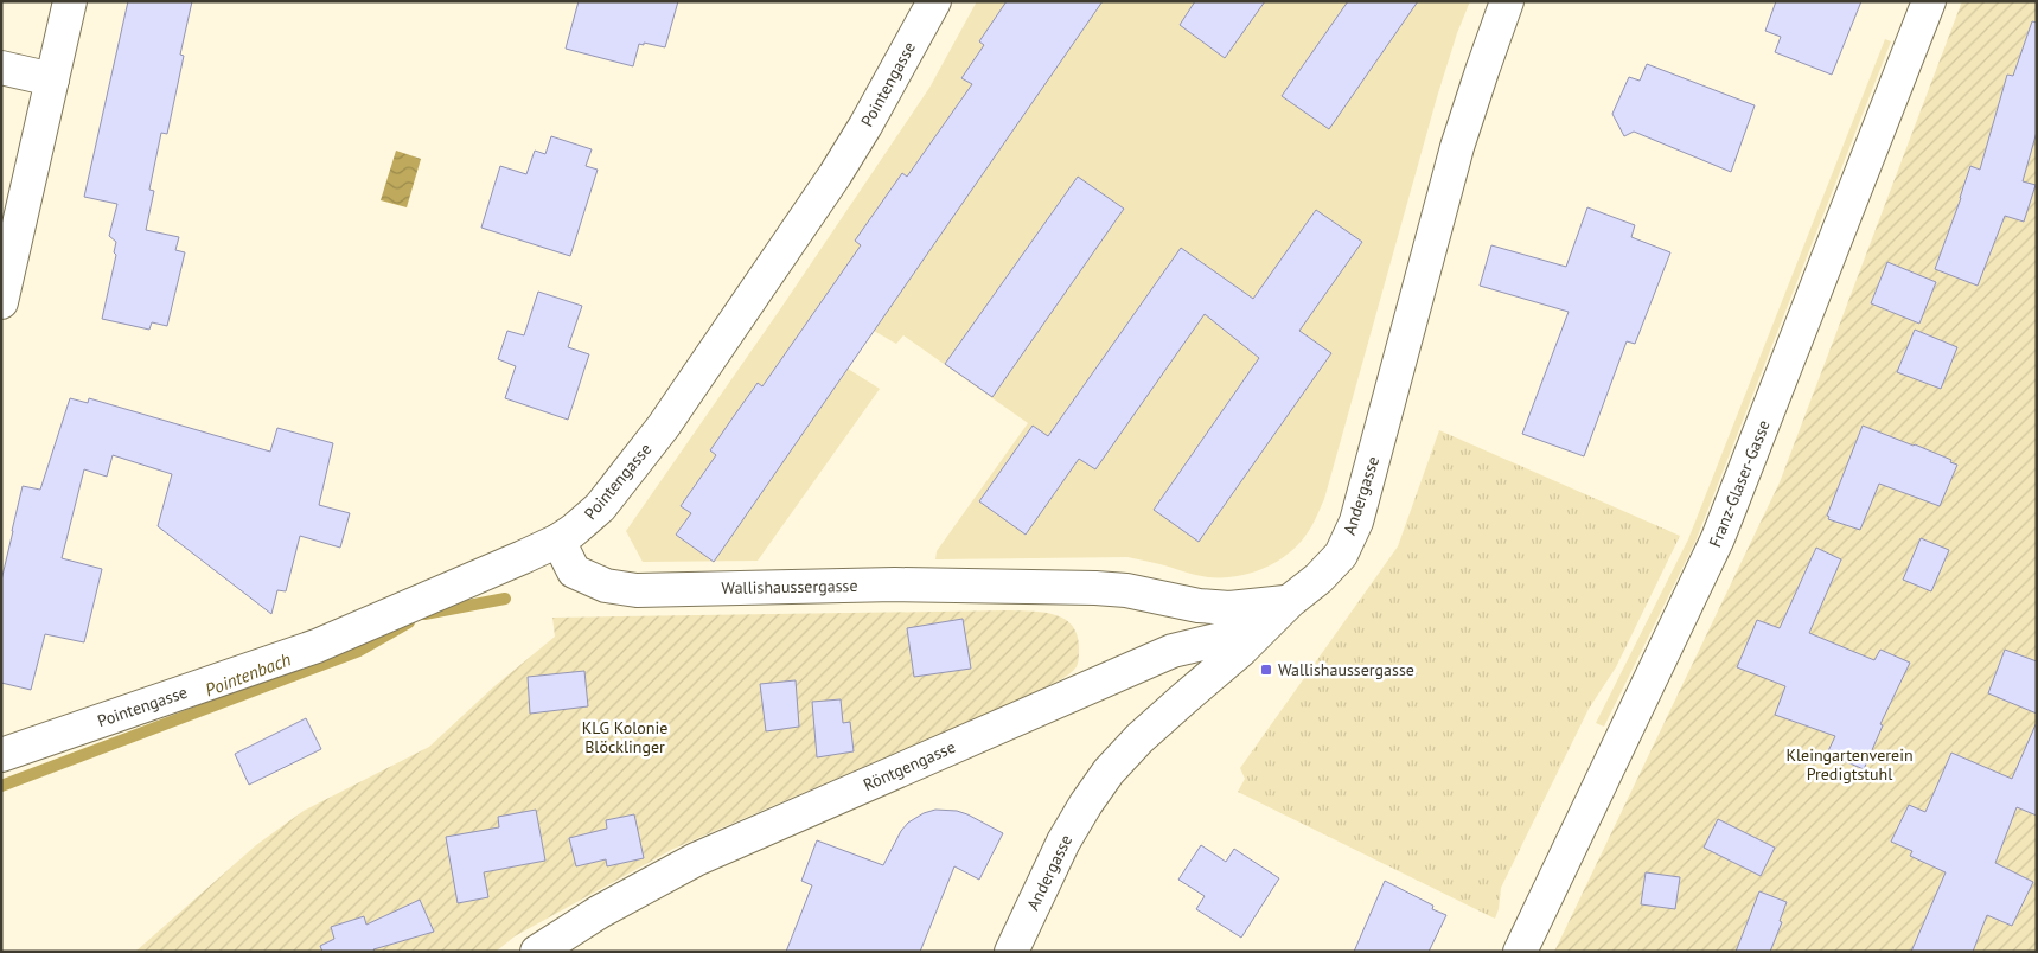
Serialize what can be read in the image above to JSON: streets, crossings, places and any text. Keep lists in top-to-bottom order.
{
  "streets": {
    "street": [
      "Pointengasse",
      "Franz-Glaser-Gasse",
      "Andergasse",
      "Wallishaussergasse",
      "Röntgengasse"
    ]
  },
  "crossings": [
    ["Pointengasse", "Wallishaussergasse"],
    ["Andergasse", "Wallishaussergasse"],
    ["Andergasse", "Röntgengasse"],
    ["Wallishaussergasse", "Röntgengasse"]
  ],
  "water": ["Pointenbach"],
  "parks": ["KLG Kolonie Blöcklinger", "Kleingartenverein Predigtstuhl"],
  "places": {
    "transit": ["Wallishaussergasse"]
  }
}
